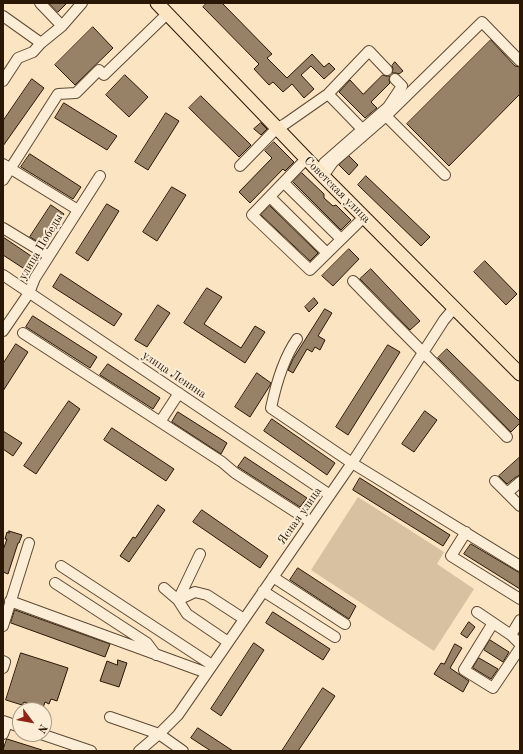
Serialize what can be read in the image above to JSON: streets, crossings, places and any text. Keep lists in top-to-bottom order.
{
  "streets": {
    "main road": ["Советская улица"],
    "street": ["улица Победы", "улица Ленина", "Ясная улица"]
  },
  "crossings": [
    ["Советская улица", "Ясная улица"],
    ["улица Победы", "улица Ленина"],
    ["улица Ленина", "Ясная улица"]
  ],
  "north": "bottom right"
}
